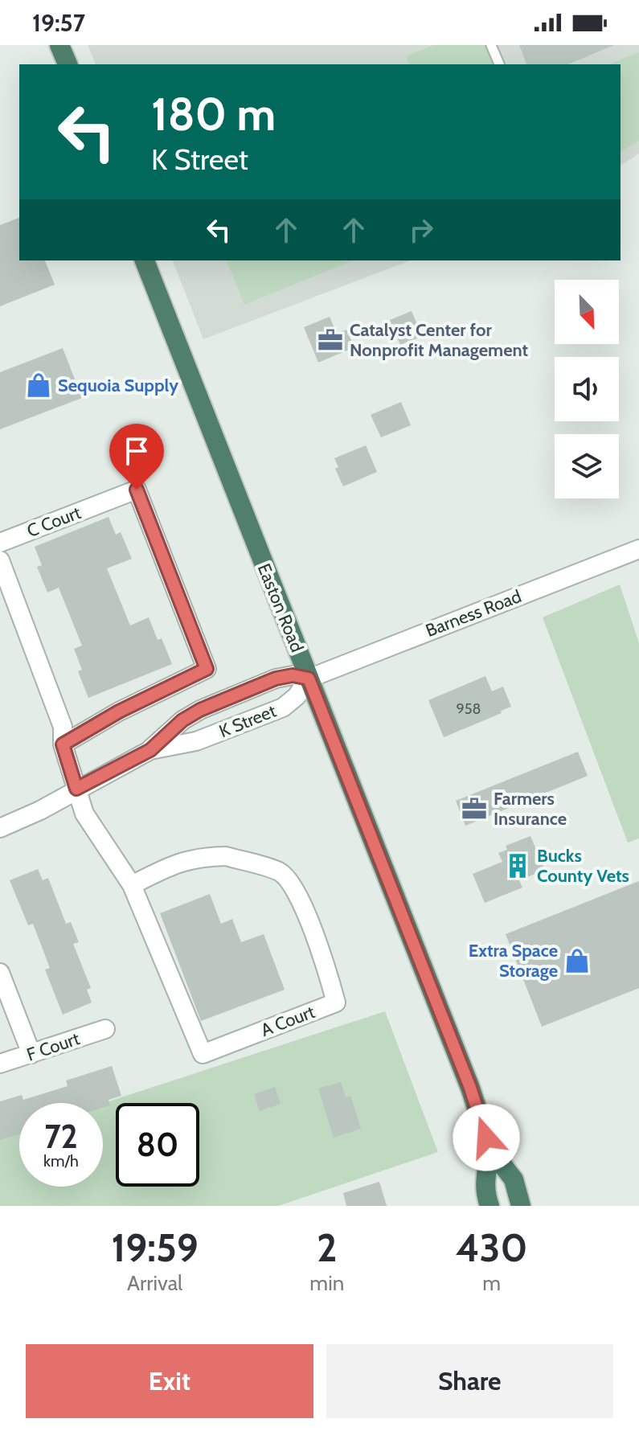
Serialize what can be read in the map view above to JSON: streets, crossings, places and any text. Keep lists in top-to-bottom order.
{
  "streets": {
    "highway": ["Easton Road"],
    "street": [
      "C Court",
      "Barness Road",
      "K Street",
      "A Court",
      "F Court"
    ]
  },
  "crossings": [
    ["Easton Road", "Barness Road"],
    ["Easton Road", "K Street"],
    ["Barness Road", "K Street"],
    ["K Street", "A Court"]
  ],
  "places": {
    "office": ["Catalyst Center for Nonprofit Management", "Farmers Insurance"],
    "shop": ["Sequoia Supply", "Extra Space Storage"],
    "building": ["Bucks County Vets"]
  },
  "house_numbers": ["958"],
  "north": "bottom right",
  "page": {
    "status": "19:57",
    "turn": ["180 m", "K Street"],
    "speed": "72 km/h",
    "limit": "80",
    "eta": [
      "19:59",
      "Arrival",
      "2",
      "min",
      "430",
      "m"
    ],
    "buttons": ["Exit", "Share"]
  }
}
